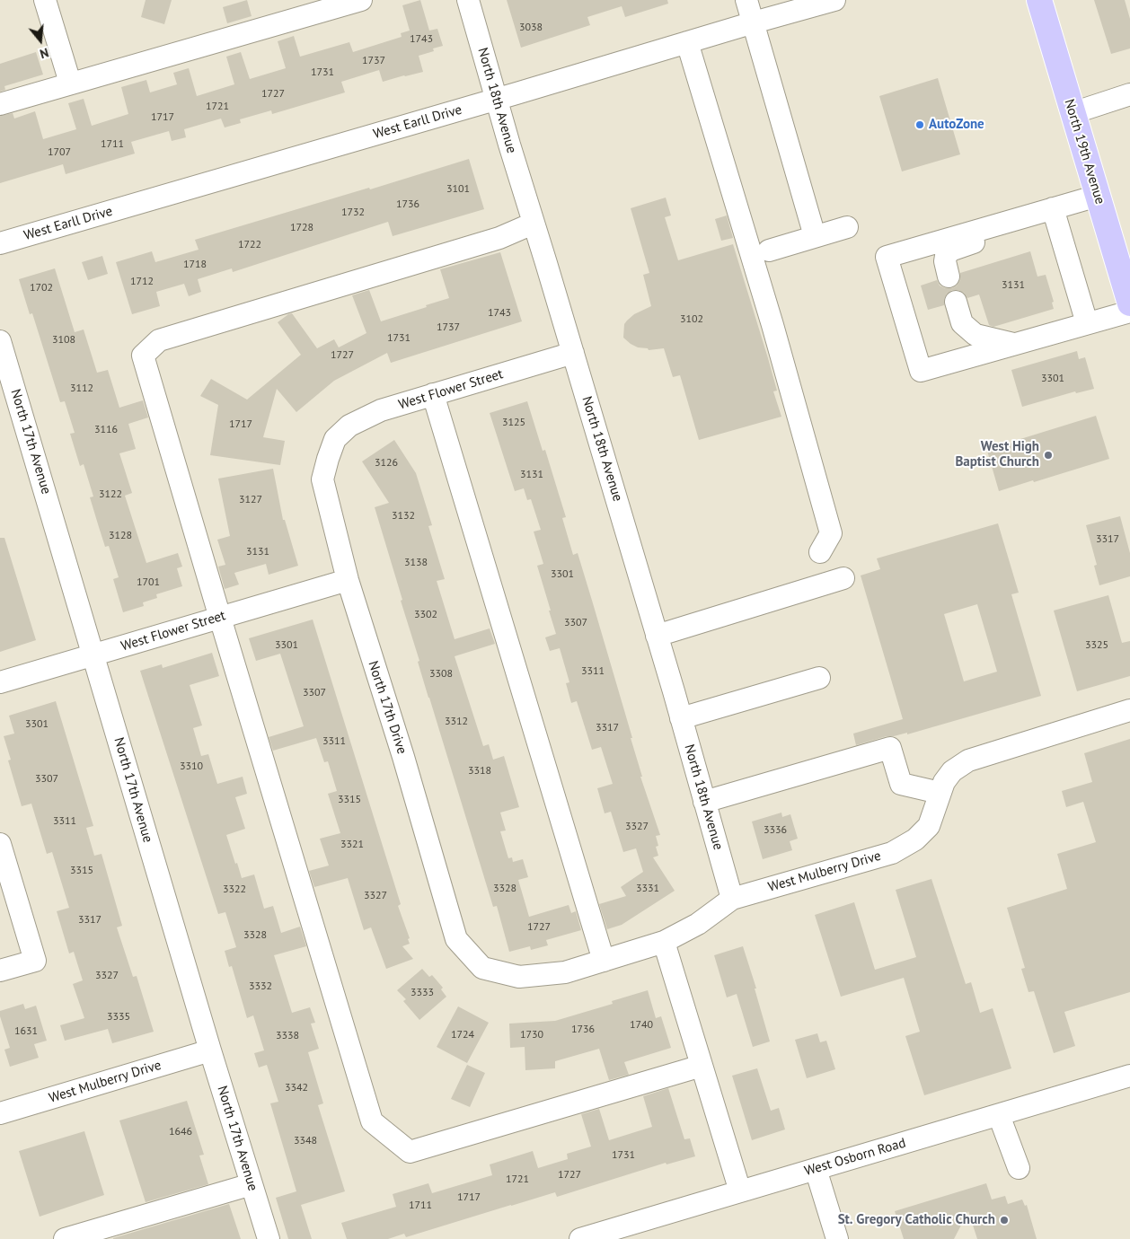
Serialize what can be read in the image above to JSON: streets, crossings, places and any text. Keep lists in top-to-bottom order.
{
  "streets": {
    "main road": ["North 19th Avenue"],
    "street": [
      "North 18th Avenue",
      "West Earll Drive",
      "West Flower Street",
      "North 17th Avenue",
      "North 17th Drive",
      "West Mulberry Drive",
      "West Osborn Road"
    ]
  },
  "crossings": [
    ["North 18th Avenue", "West Earll Drive"],
    ["North 18th Avenue", "West Flower Street"],
    ["North 18th Avenue", "West Mulberry Drive"],
    ["West Flower Street", "North 17th Avenue"],
    ["West Flower Street", "North 17th Drive"],
    ["North 17th Avenue", "West Mulberry Drive"],
    ["North 17th Drive", "West Mulberry Drive"]
  ],
  "places": ["AutoZone", "West High Baptist Church", "St. Gregory Catholic Church"],
  "house_numbers": [
    "3038",
    "1743",
    "1737",
    "1731",
    "1727",
    "1721",
    "1717",
    "1711",
    "1707",
    "3101",
    "1736",
    "1732",
    "1728",
    "1722",
    "1718",
    "1712",
    "3131",
    "1702",
    "1743",
    "3102",
    "1737",
    "1731",
    "3108",
    "1727",
    "3301",
    "3112",
    "3125",
    "1717",
    "3116",
    "3126",
    "3131",
    "3122",
    "3127",
    "3132",
    "3128",
    "3317",
    "3131",
    "3138",
    "3301",
    "1701",
    "3302",
    "3307",
    "3301",
    "3325",
    "3311",
    "3308",
    "3307",
    "3312",
    "3301",
    "3317",
    "3311",
    "3310",
    "3318",
    "3307",
    "3315",
    "3311",
    "3327",
    "3336",
    "3321",
    "3315",
    "3328",
    "3331",
    "3322",
    "3327",
    "3317",
    "1727",
    "3328",
    "3327",
    "3332",
    "3333",
    "3335",
    "1740",
    "1736",
    "1631",
    "1724",
    "1730",
    "3338",
    "3342",
    "1646",
    "3348",
    "1731",
    "1727",
    "1721",
    "1717",
    "1711"
  ],
  "north": "bottom"
}
